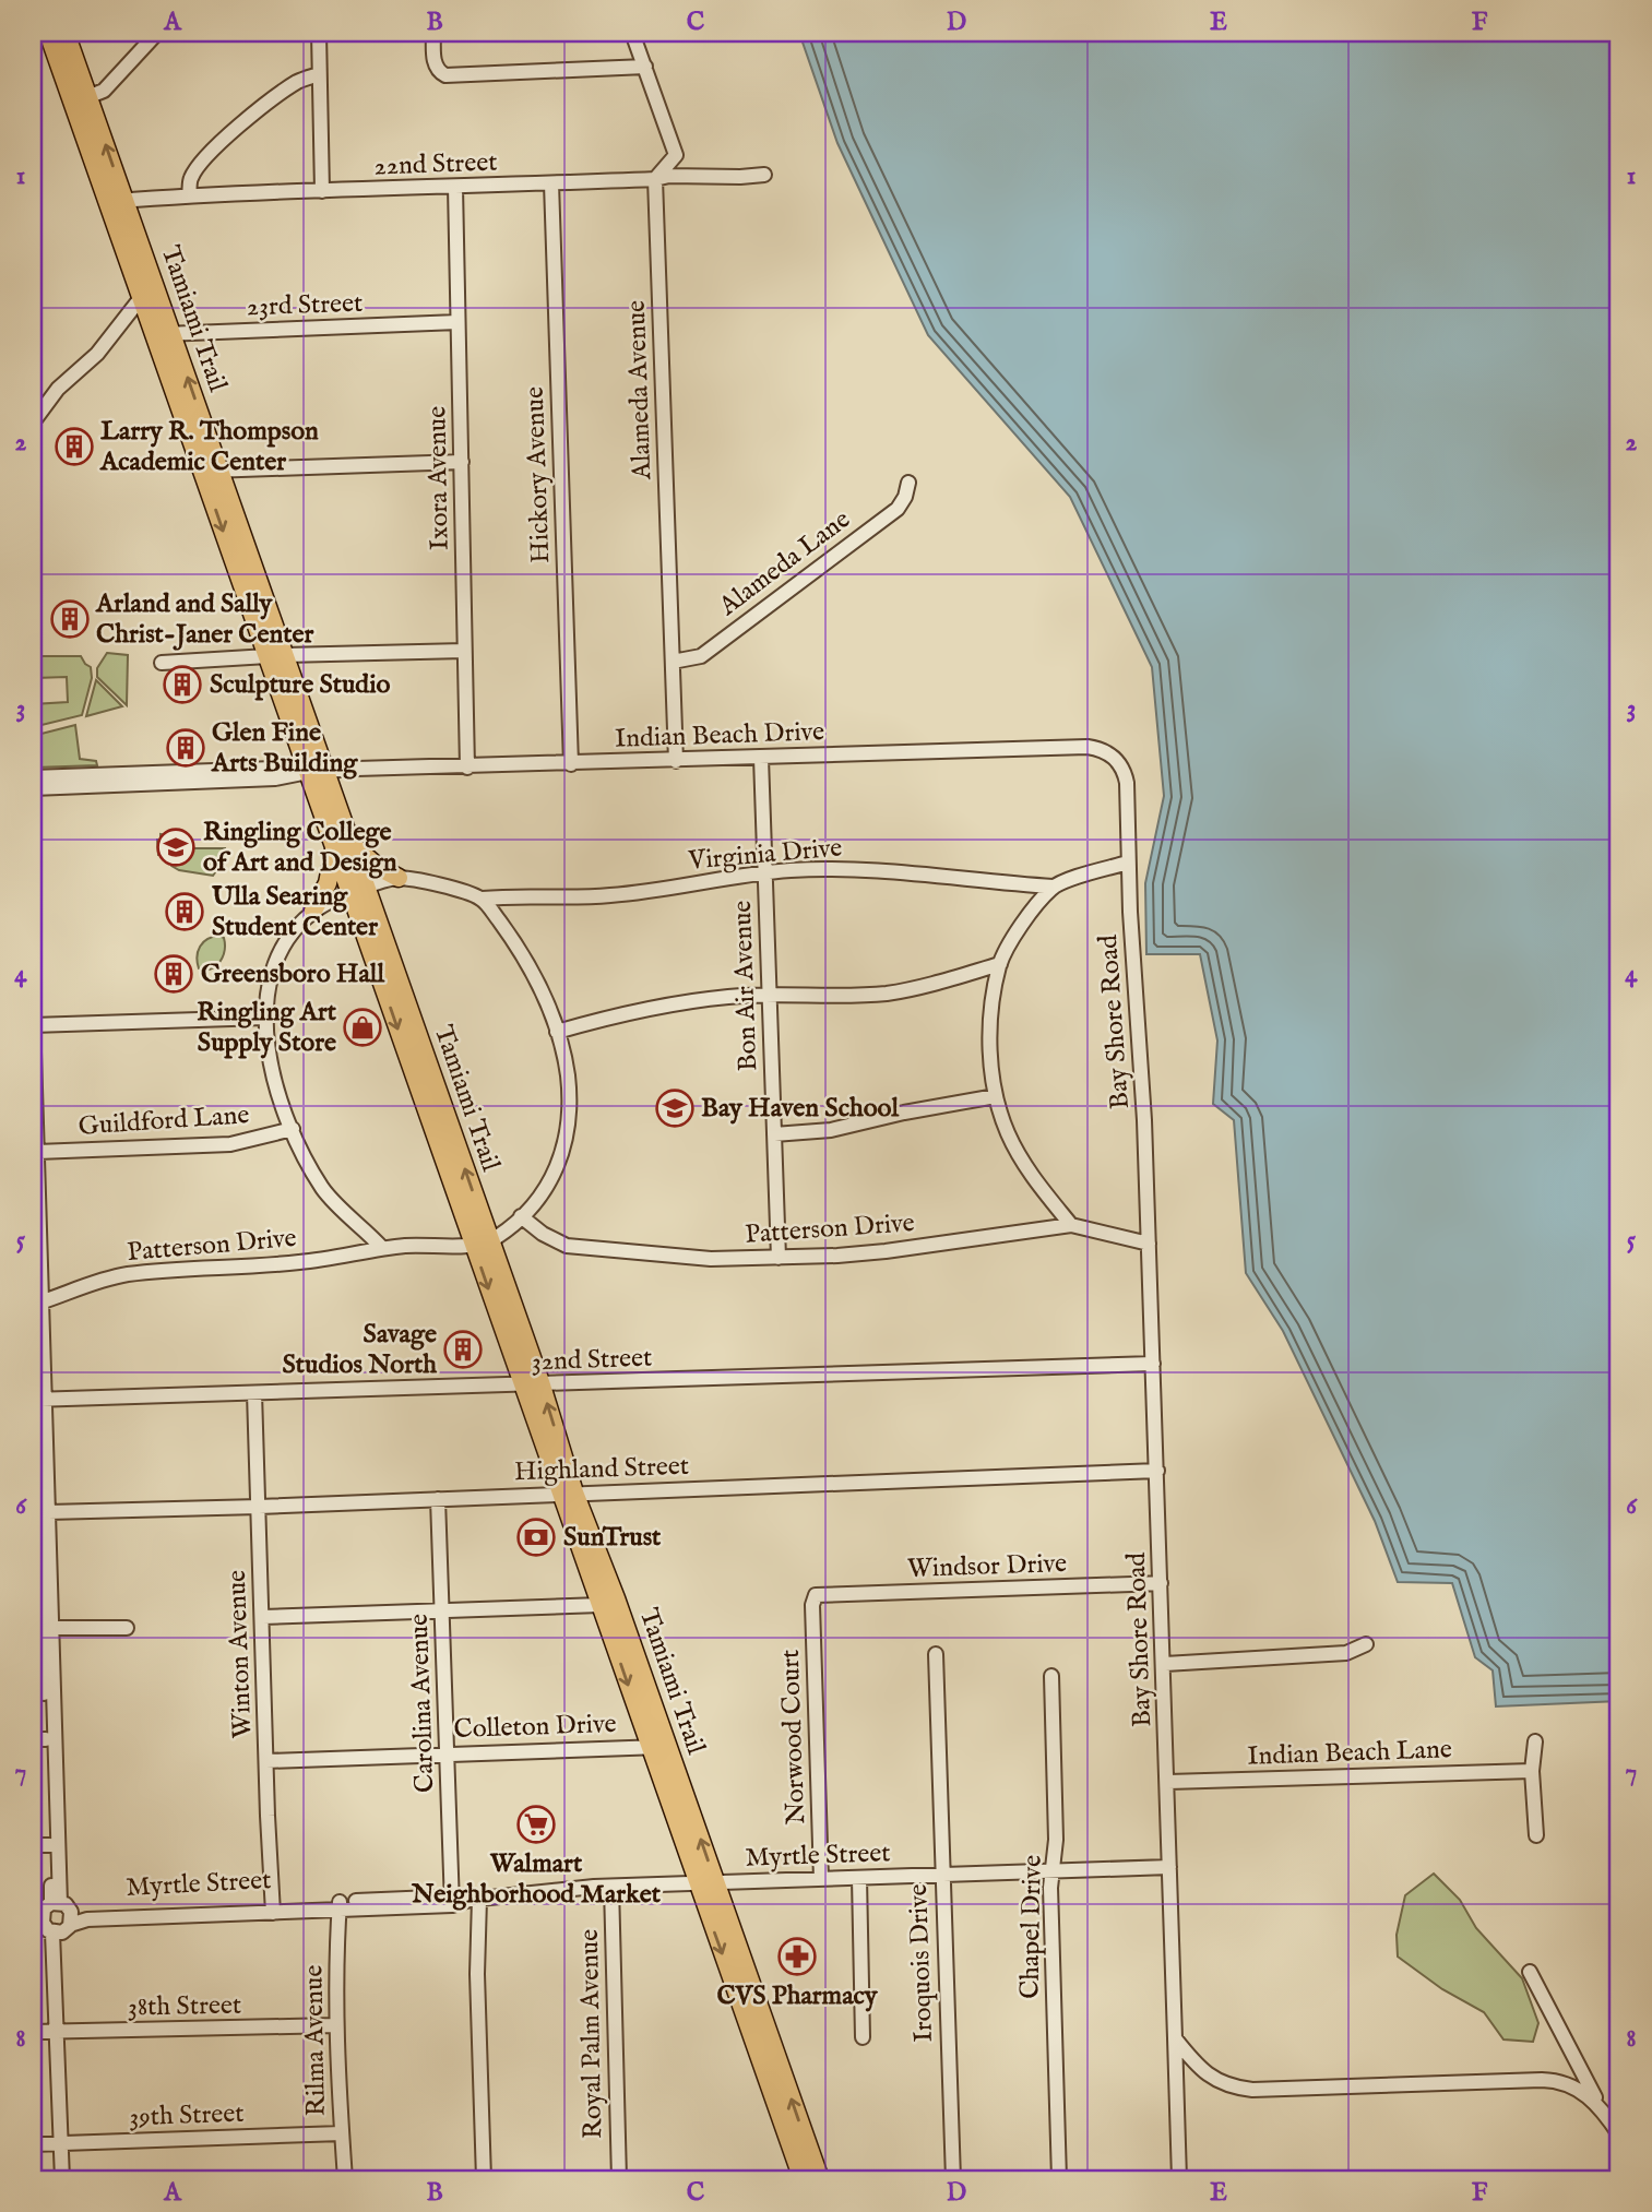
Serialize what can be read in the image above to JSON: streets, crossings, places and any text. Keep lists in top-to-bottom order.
{
  "streets": {
    "main road": ["Tamiami Trail"],
    "street": [
      "22nd Street",
      "23rd Street",
      "Alameda Avenue",
      "Hickory Avenue",
      "Ixora Avenue",
      "Alameda Lane",
      "Indian Beach Drive",
      "Virginia Drive",
      "Bon Air Avenue",
      "Bay Shore Road",
      "Guildford Lane",
      "Patterson Drive",
      "32nd Street",
      "Highland Street",
      "Windsor Drive",
      "Winton Avenue",
      "Carolina Avenue",
      "Colleton Drive",
      "Norwood Court",
      "Indian Beach Lane",
      "Myrtle Street",
      "Chapel Drive",
      "Iroquois Drive",
      "38th Street",
      "Royal Palm Avenue",
      "Rilma Avenue",
      "39th Street"
    ]
  },
  "crossings": [
    ["22nd Street", "Tamiami Trail"],
    ["22nd Street", "Alameda Avenue"],
    ["22nd Street", "Hickory Avenue"],
    ["22nd Street", "Ixora Avenue"],
    ["23rd Street", "Tamiami Trail"],
    ["23rd Street", "Ixora Avenue"],
    ["Tamiami Trail", "Indian Beach Drive"],
    ["Tamiami Trail", "Patterson Drive"],
    ["Tamiami Trail", "32nd Street"],
    ["Tamiami Trail", "Highland Street"],
    ["Tamiami Trail", "Colleton Drive"],
    ["Tamiami Trail", "Myrtle Street"],
    ["Alameda Avenue", "Alameda Lane"],
    ["Alameda Avenue", "Indian Beach Drive"],
    ["Hickory Avenue", "Indian Beach Drive"],
    ["Ixora Avenue", "Indian Beach Drive"],
    ["Indian Beach Drive", "Bon Air Avenue"],
    ["Indian Beach Drive", "Bay Shore Road"],
    ["Virginia Drive", "Bon Air Avenue"],
    ["Bon Air Avenue", "Patterson Drive"],
    ["Bay Shore Road", "Patterson Drive"],
    ["Bay Shore Road", "32nd Street"],
    ["Bay Shore Road", "Highland Street"],
    ["Bay Shore Road", "Windsor Drive"],
    ["Bay Shore Road", "Indian Beach Lane"],
    ["Bay Shore Road", "Myrtle Street"],
    ["32nd Street", "Winton Avenue"],
    ["Highland Street", "Winton Avenue"],
    ["Highland Street", "Carolina Avenue"],
    ["Windsor Drive", "Norwood Court"],
    ["Winton Avenue", "Colleton Drive"],
    ["Winton Avenue", "Myrtle Street"],
    ["Carolina Avenue", "Colleton Drive"],
    ["Carolina Avenue", "Myrtle Street"],
    ["Norwood Court", "Myrtle Street"],
    ["Myrtle Street", "Chapel Drive"],
    ["Myrtle Street", "Iroquois Drive"],
    ["Myrtle Street", "Royal Palm Avenue"],
    ["Myrtle Street", "Rilma Avenue"],
    ["38th Street", "Rilma Avenue"],
    ["Rilma Avenue", "39th Street"]
  ],
  "places": {
    "building": [
      "Larry R. Thompson Academic Center",
      "Arland and Sally Christ-Janer Center",
      "Sculpture Studio",
      "Glen Fine Arts Building",
      "Ulla Searing Student Center",
      "Greensboro Hall",
      "Savage Studios North"
    ],
    "school or university": ["Ringling College of Art and Design", "Bay Haven School"],
    "shop": ["Ringling Art Supply Store"],
    "bank": ["SunTrust"],
    "supermarket": ["Walmart Neighborhood Market"],
    "pharmacy": ["CVS Pharmacy"]
  },
  "grid": {
    "columns": [
      "A",
      "B",
      "C",
      "D",
      "E",
      "F"
    ],
    "rows": [
      "1",
      "2",
      "3",
      "4",
      "5",
      "6",
      "7",
      "8"
    ]
  }
}
